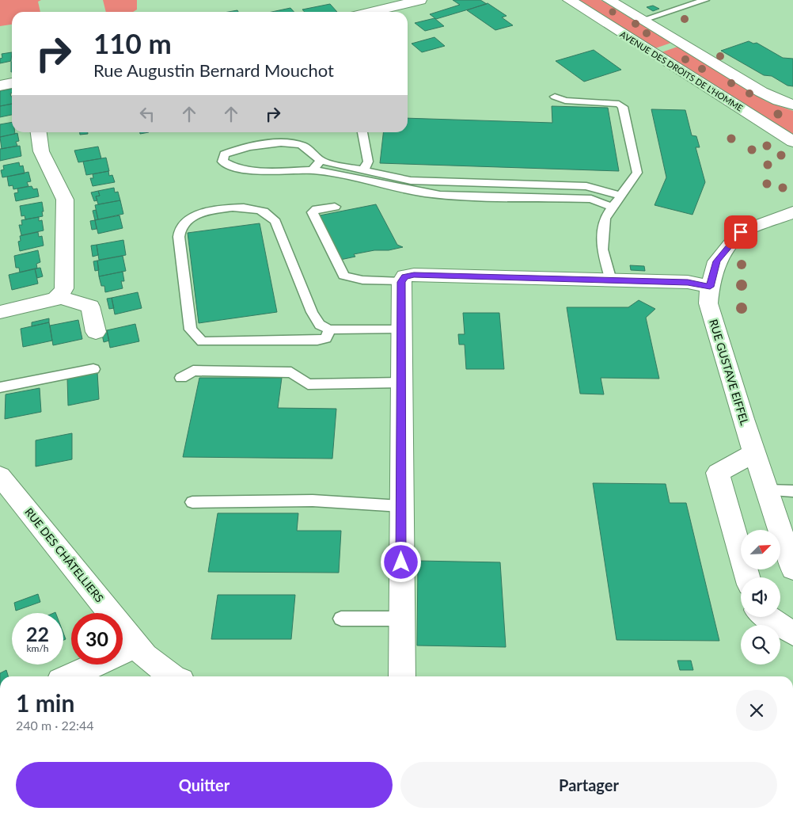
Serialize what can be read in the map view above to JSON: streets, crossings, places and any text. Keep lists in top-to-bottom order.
{
  "streets": {
    "street": ["AVENUE DES DROITS DE L'HOMME", "RUE GUSTAVE EIFFEL", "RUE DES CHÂTELLIERS"]
  },
  "north": "top right",
  "page": {
    "turn": ["110 m", "Rue Augustin Bernard Mouchot"],
    "speed": "22 km/h",
    "limit": "30",
    "heading": ["1 min", "240 m · 22:44"],
    "buttons": ["Quitter", "Partager"]
  }
}
